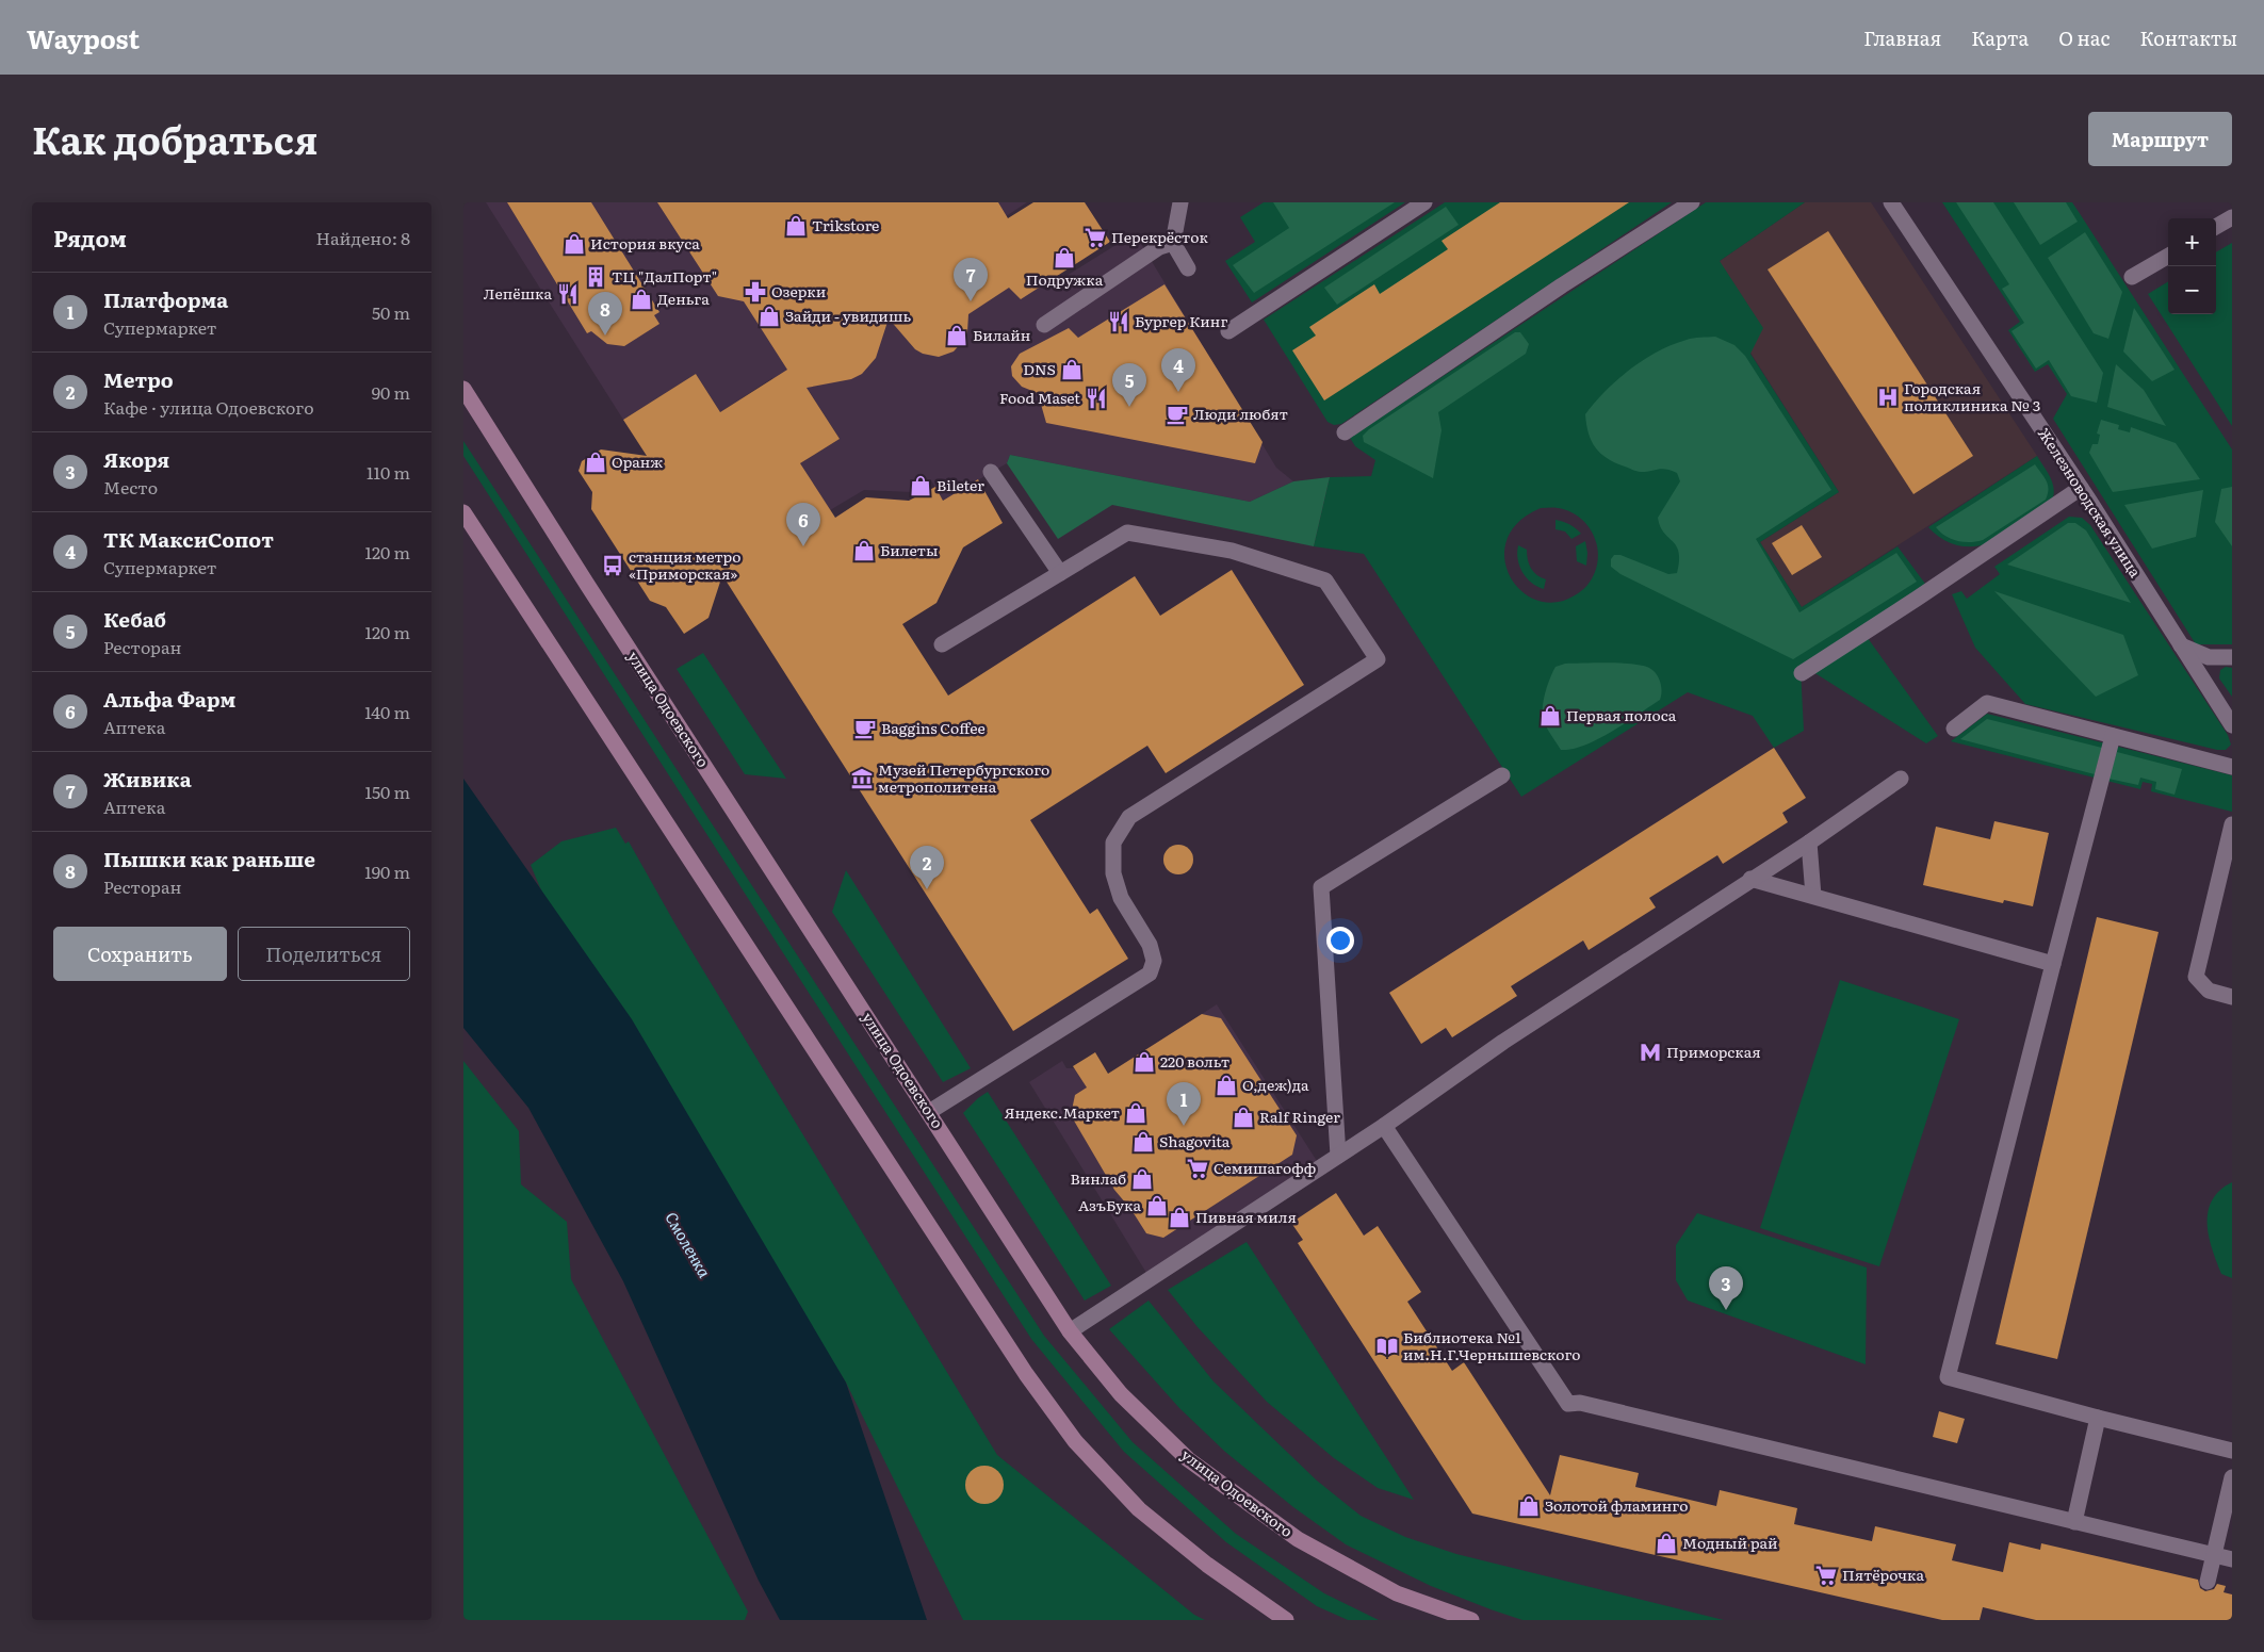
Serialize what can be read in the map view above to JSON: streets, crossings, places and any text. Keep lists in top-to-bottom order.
{
  "streets": {
    "street": ["Железноводская улица", "улица Одоевского"]
  },
  "water": ["Смоленка"],
  "places": {
    "shop": [
      "Trikstore",
      "История вкуса",
      "Подружка",
      "Деньга",
      "Зайди - увидишь",
      "Билайн",
      "DNS",
      "Оранж",
      "Bileter",
      "Билеты",
      "Первая полоса",
      "220 вольт",
      "О,деж)да",
      "Яндекс.Маркет",
      "Ralf Ringer",
      "Shagovita",
      "Винлаб",
      "АзъБука",
      "Пивная миля",
      "Золотой фламинго",
      "Модный рай"
    ],
    "supermarket": ["Перекрёсток", "Семишагофф", "Пятёрочка"],
    "building": ["ТЦ \"ДалПорт\""],
    "pharmacy": ["Озерки"],
    "restaurant": ["Лепёшка", "Бургер Кинг", "Food Maset"],
    "hospital": ["Городская поликлиника № 3"],
    "cafe": ["Люди любят", "Baggins Coffee"],
    "bus stop": ["станция метро «Приморская»"],
    "museum": ["Музей Петербургского метрополитена"],
    "metro station": ["Приморская"],
    "library": ["Библиотека №1 им.Н.Г.Чернышевского"]
  },
  "page": {
    "header": "Waypost",
    "nav": [
      "Главная",
      "Карта",
      "О нас",
      "Контакты"
    ],
    "title": "Как добраться",
    "buttons": [
      "Маршрут",
      ["Сохранить", "Поделиться"]
    ],
    "heading": ["Рядом", "Найдено: 8"],
    "map_buttons": ["+", "−"],
    "pins": [
      "7",
      "8",
      "4",
      "5",
      "6",
      "2",
      "1",
      "3"
    ],
    "list": [
      {
        "mark": "1",
        "name": "Платформа",
        "note": "Супермаркет",
        "value": "50 m"
      },
      {
        "mark": "2",
        "name": "Метро",
        "note": "Кафе · улица Одоевского",
        "value": "90 m"
      },
      {
        "mark": "3",
        "name": "Якоря",
        "note": "Место",
        "value": "110 m"
      },
      {
        "mark": "4",
        "name": "ТК МаксиСопот",
        "note": "Супермаркет",
        "value": "120 m"
      },
      {
        "mark": "5",
        "name": "Кебаб",
        "note": "Ресторан",
        "value": "120 m"
      },
      {
        "mark": "6",
        "name": "Альфа Фарм",
        "note": "Аптека",
        "value": "140 m"
      },
      {
        "mark": "7",
        "name": "Живика",
        "note": "Аптека",
        "value": "150 m"
      },
      {
        "mark": "8",
        "name": "Пышки как раньше",
        "note": "Ресторан",
        "value": "190 m"
      }
    ]
  }
}
